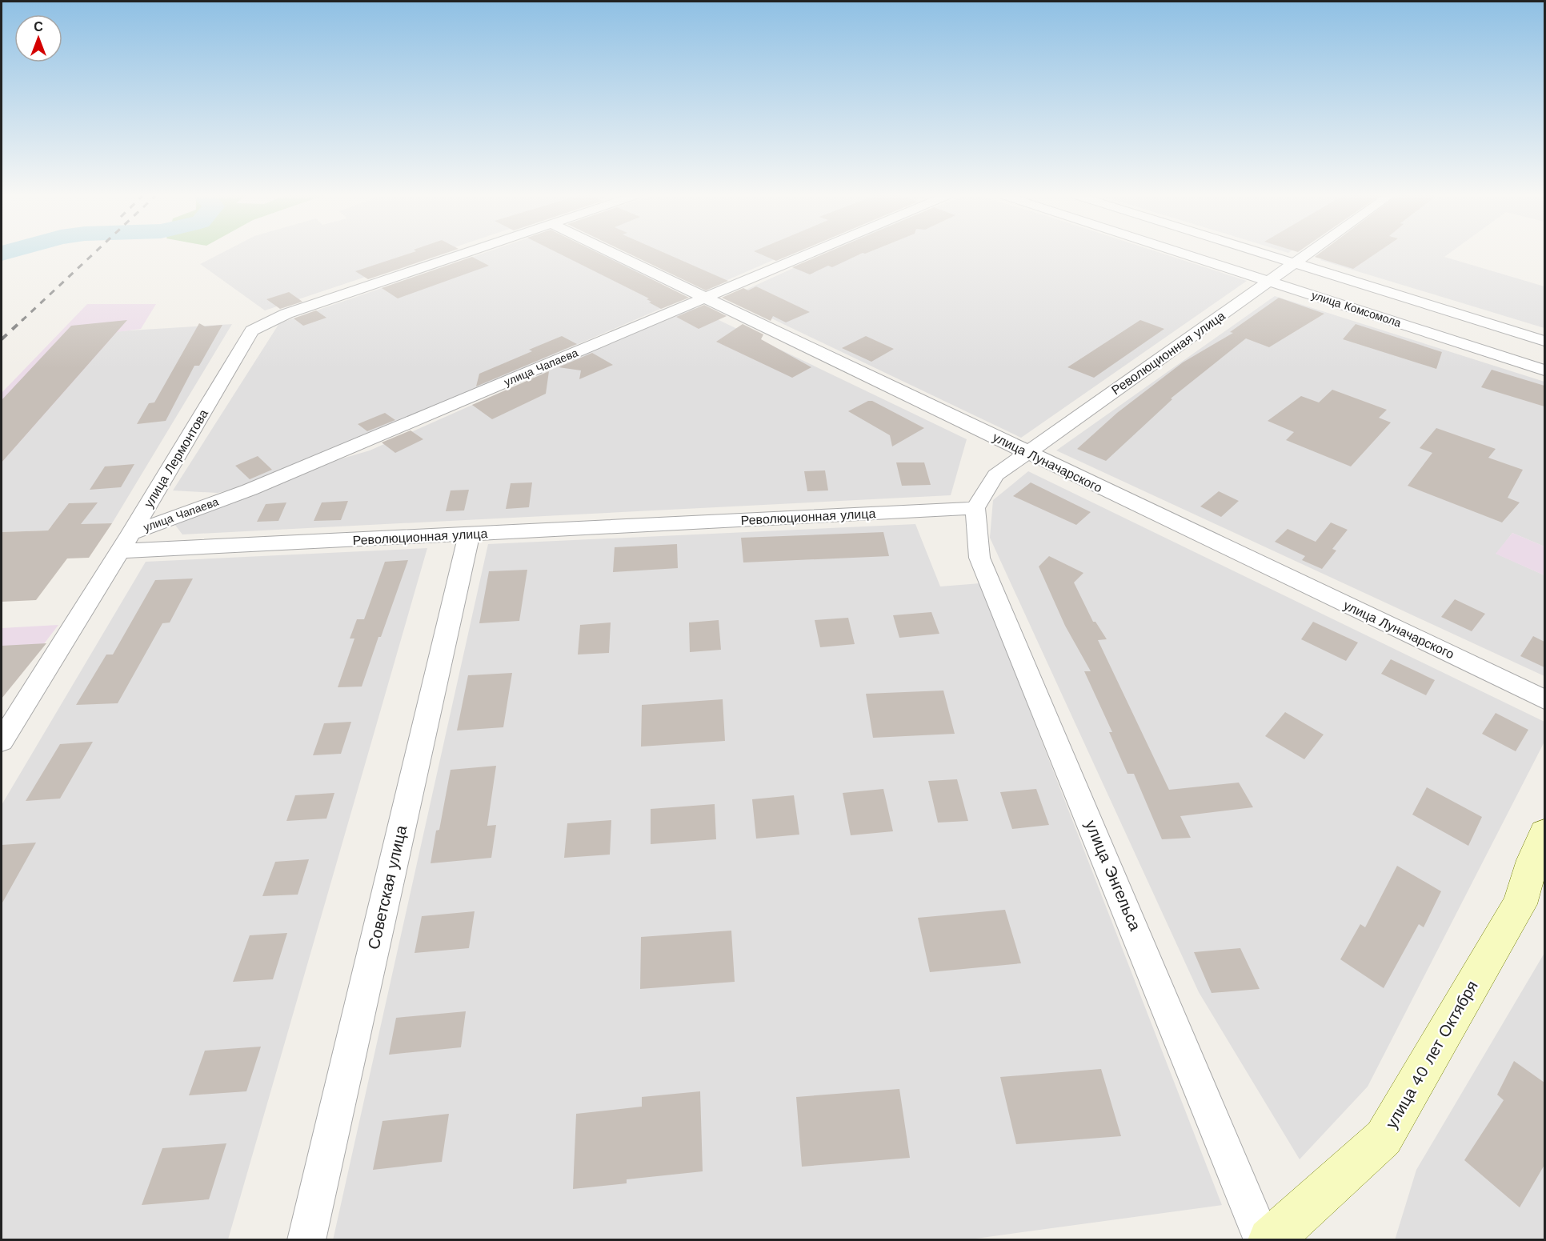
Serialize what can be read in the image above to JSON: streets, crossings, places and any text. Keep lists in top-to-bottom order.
{
  "streets": {
    "main road": ["улица 40 лет Октября"],
    "street": [
      "улица Комсомола",
      "Революционная улица",
      "улица Чапаева",
      "улица Лермонтова",
      "улица Луначарского",
      "улица Энгельса",
      "Советская улица"
    ]
  },
  "crossings": [
    ["улица Комсомола", "Революционная улица"],
    ["Революционная улица", "улица Лермонтова"],
    ["Революционная улица", "улица Луначарского"],
    ["Революционная улица", "улица Энгельса"],
    ["Революционная улица", "Советская улица"],
    ["улица Чапаева", "улица Лермонтова"],
    ["улица Чапаева", "улица Луначарского"]
  ],
  "north": "top"
}
